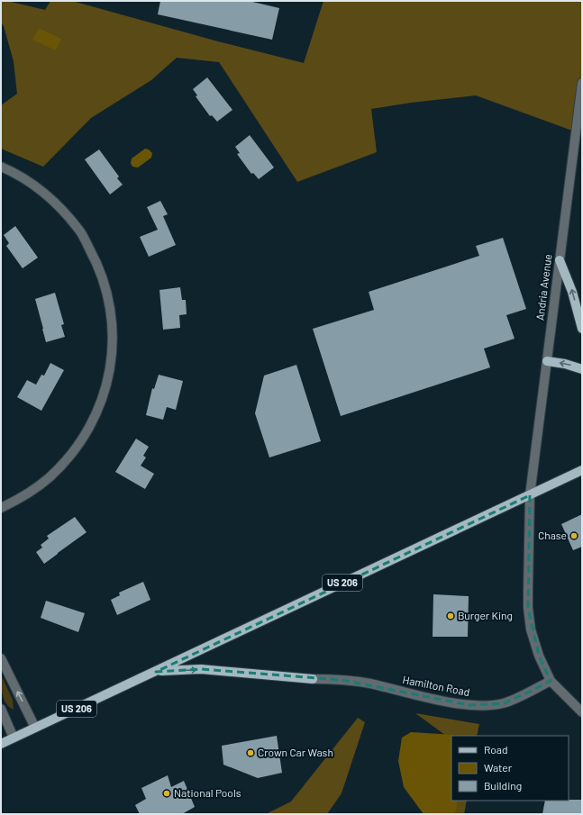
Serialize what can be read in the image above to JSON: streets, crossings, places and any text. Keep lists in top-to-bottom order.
{
  "streets": {
    "main road": ["US 206"],
    "street": ["Andria Avenue", "Hamilton Road"]
  },
  "crossings": [
    ["Andria Avenue", "US 206"]
  ],
  "places": [
    "Chase",
    "Burger King",
    "Crown Car Wash",
    "National Pools"
  ],
  "legend": ["Road", "Water", "Building"]
}
